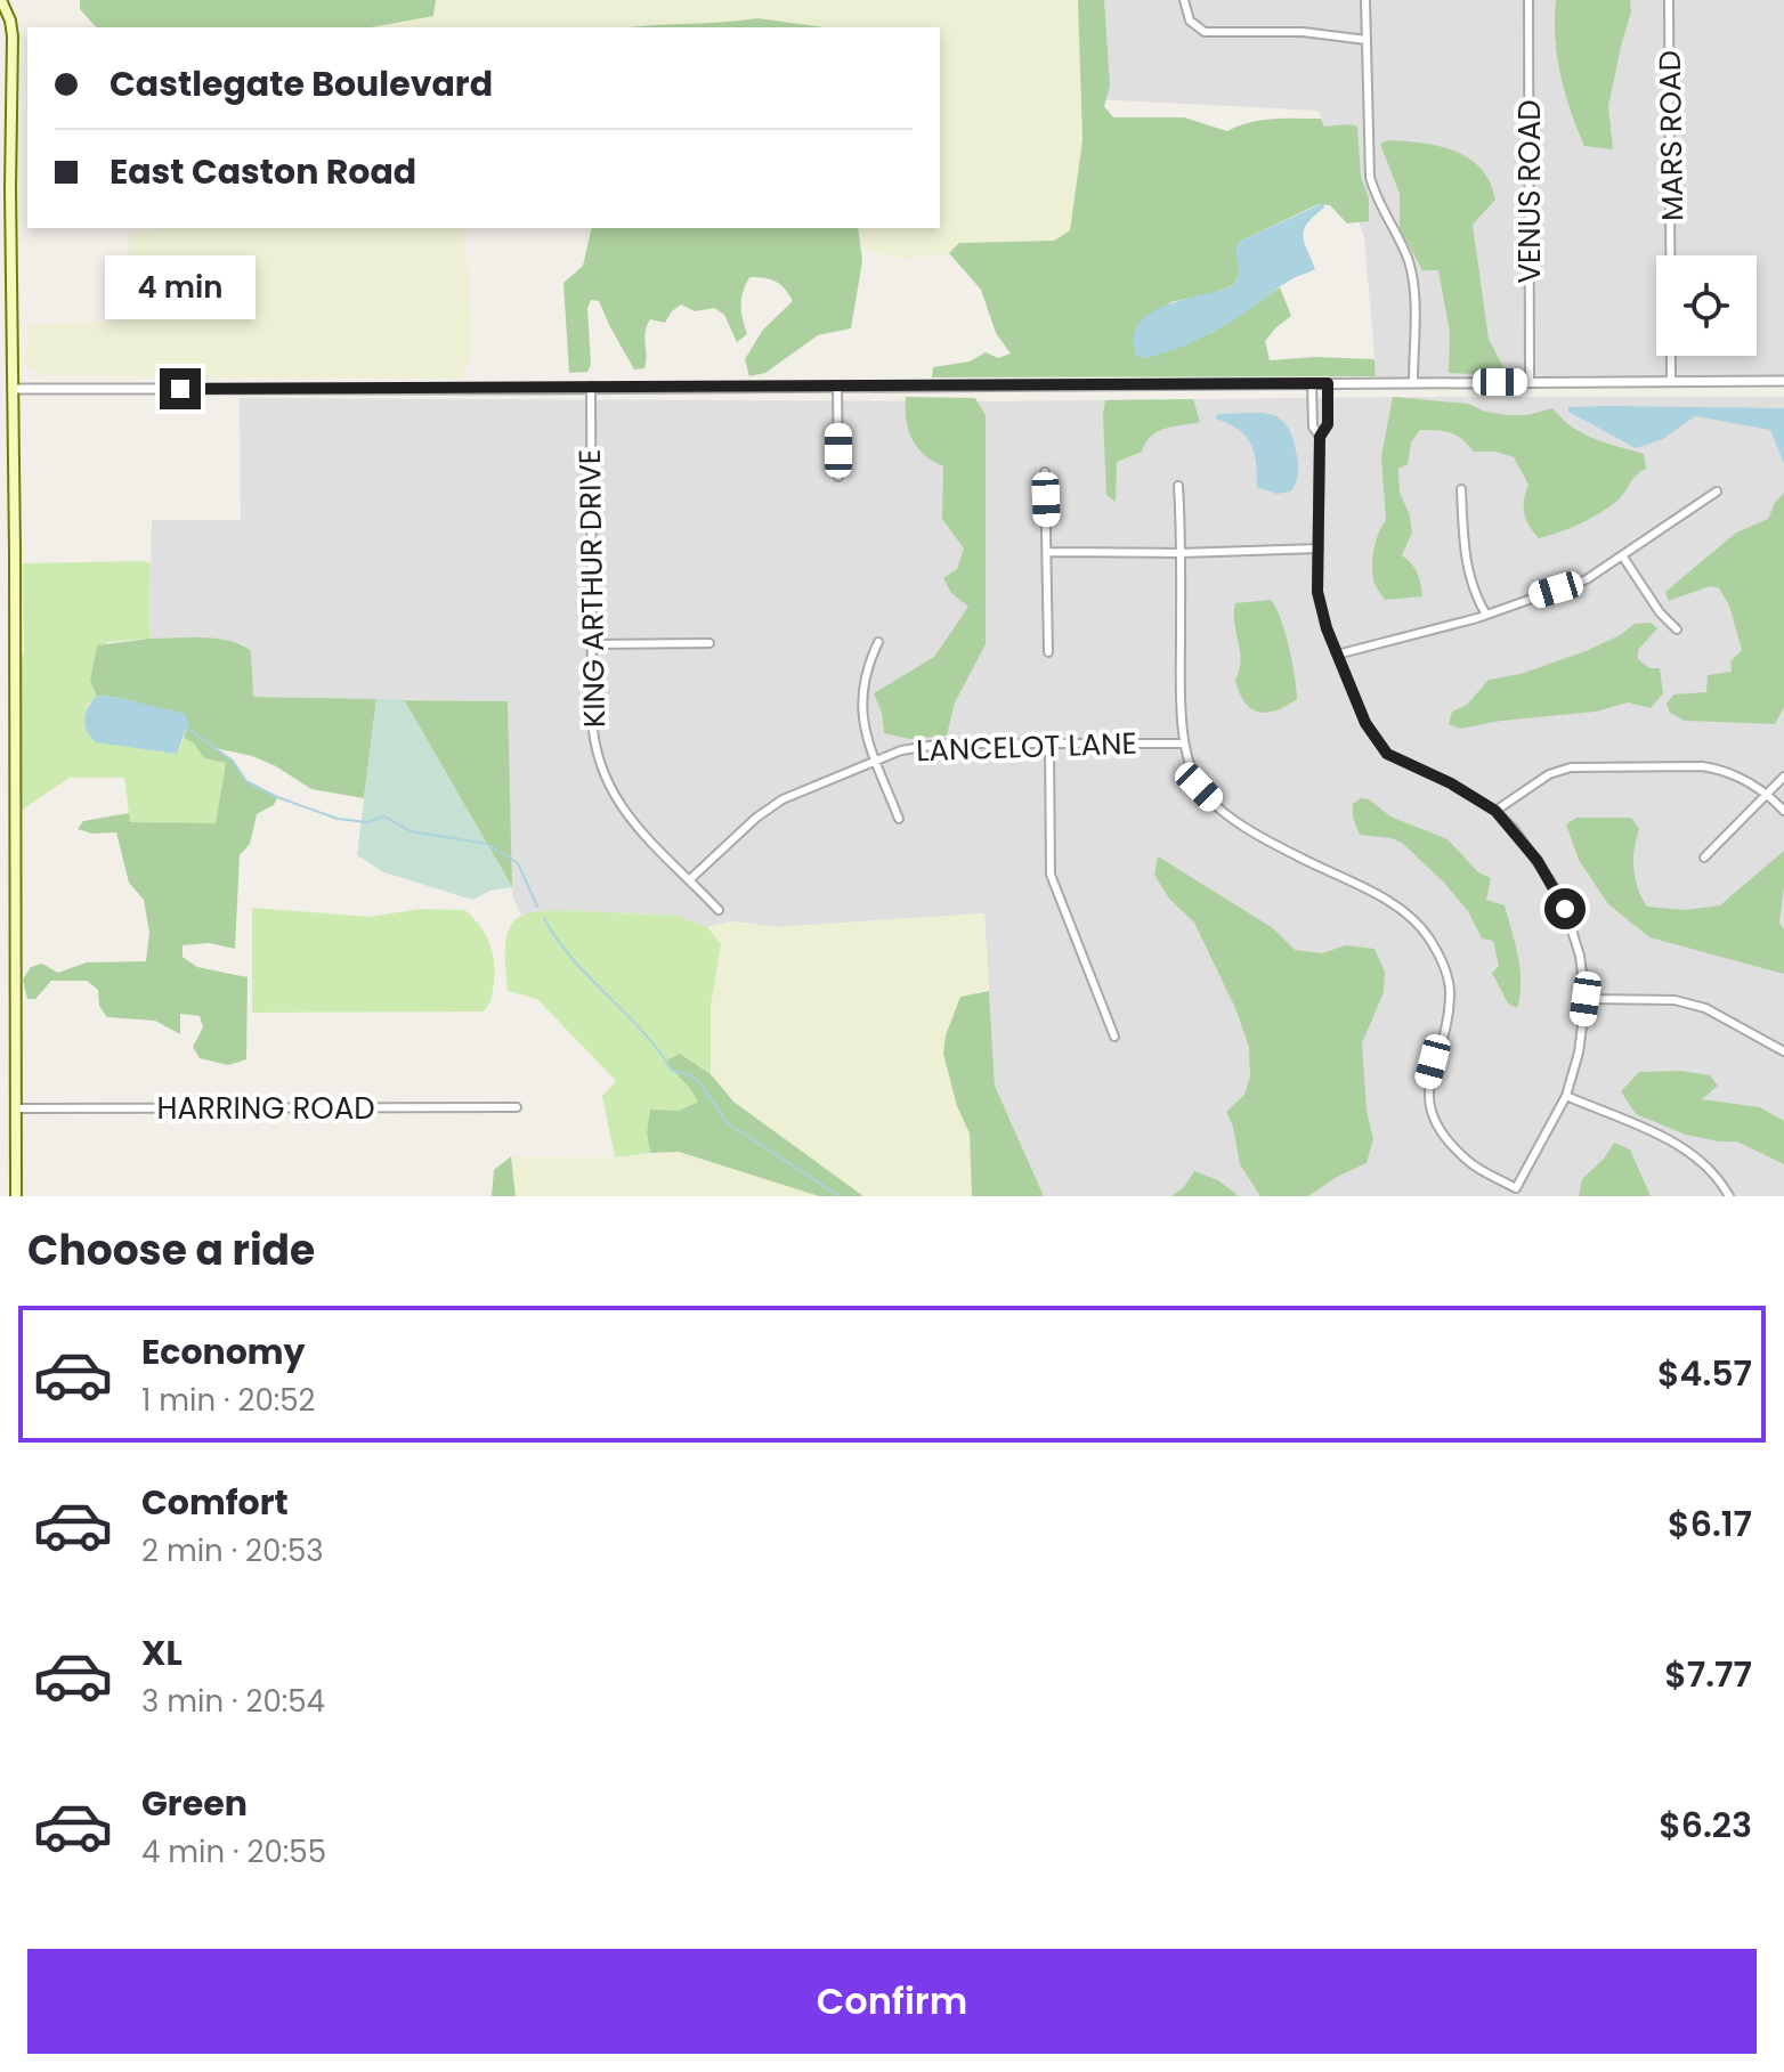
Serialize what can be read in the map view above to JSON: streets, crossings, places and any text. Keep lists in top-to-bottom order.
{
  "streets": {
    "street": [
      "MARS ROAD",
      "VENUS ROAD",
      "KING ARTHUR DRIVE",
      "LANCELOT LANE",
      "HARRING ROAD"
    ]
  },
  "crossings": [
    ["KING ARTHUR DRIVE", "LANCELOT LANE"]
  ],
  "page": {
    "banner": ["Castlegate Boulevard", "East Caston Road"],
    "bubble": "4 min",
    "heading": "Choose a ride",
    "list": [
      {
        "name": "Economy",
        "note": "1 min · 20:52",
        "value": "$4.57"
      },
      {
        "name": "Comfort",
        "note": "2 min · 20:53",
        "value": "$6.17"
      },
      {
        "name": "XL",
        "note": "3 min · 20:54",
        "value": "$7.77"
      },
      {
        "name": "Green",
        "note": "4 min · 20:55",
        "value": "$6.23"
      }
    ],
    "buttons": "Confirm"
  }
}
